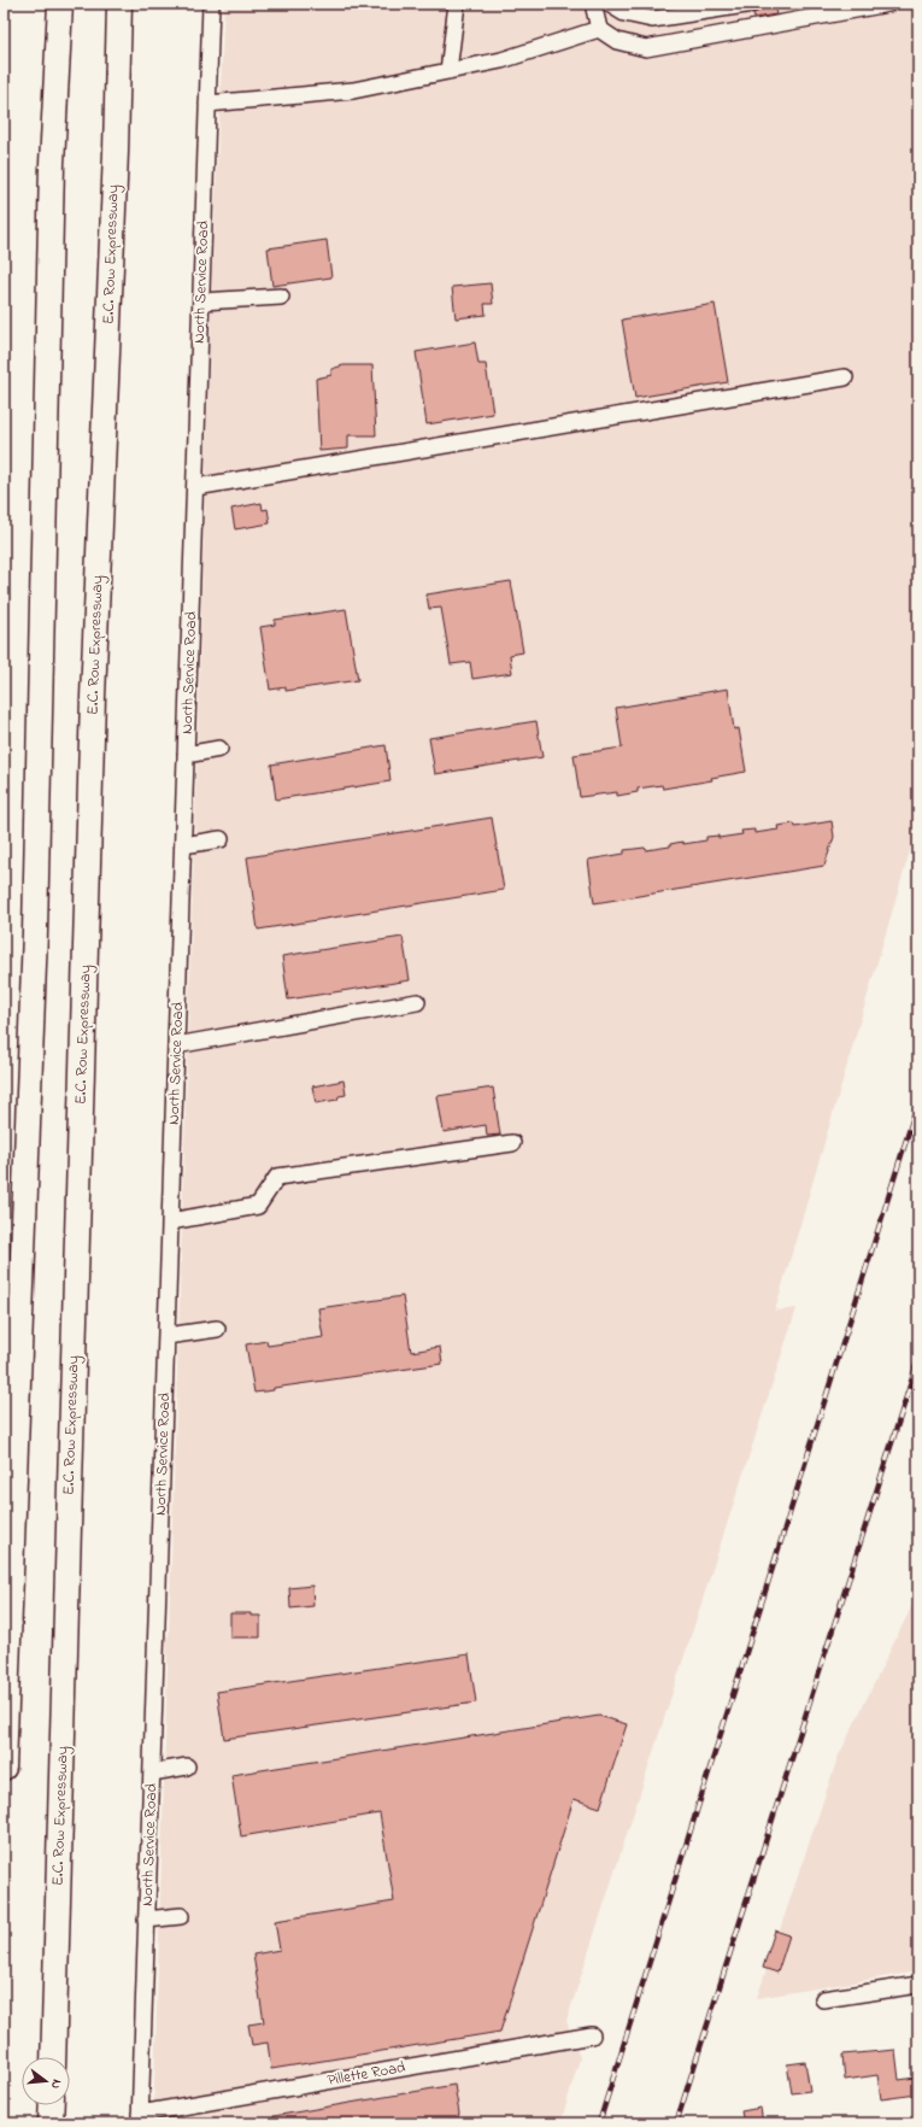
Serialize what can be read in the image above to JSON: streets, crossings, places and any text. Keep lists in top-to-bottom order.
{
  "streets": {
    "highway": ["E.C. Row Expressway"],
    "street": ["North Service Road", "Pillette Road"]
  },
  "crossings": [
    ["North Service Road", "Pillette Road"]
  ],
  "north": "right"
}
